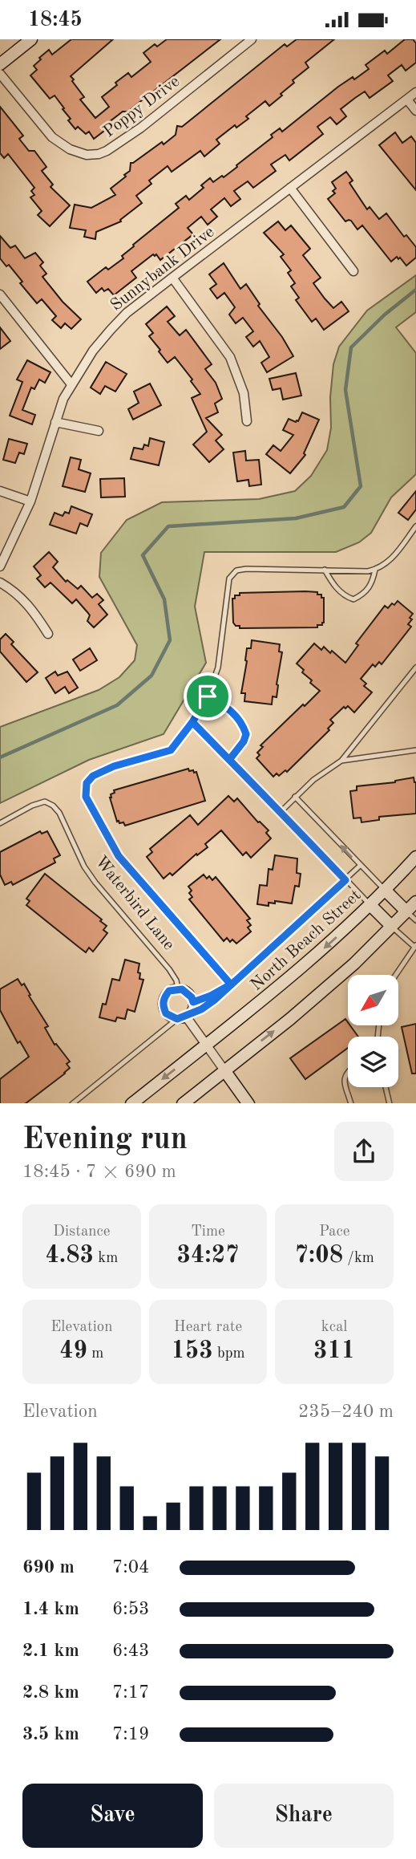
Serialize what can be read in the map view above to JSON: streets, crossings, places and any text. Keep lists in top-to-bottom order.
{
  "streets": {
    "main road": ["North Beach Street"],
    "street": ["Poppy Drive", "Sunnybank Drive"],
    "lane": ["Waterbird Lane"]
  },
  "north": "bottom left",
  "page": {
    "status": "18:45",
    "heading": ["Evening run", "18:45 · 7 × 690 m"],
    "stats": [
      ["Distance", "4.83 km"],
      ["Time", "34:27"],
      ["Pace", "7:08 /km"],
      ["Elevation", "49 m"],
      ["Heart rate", "153 bpm"],
      ["kcal", "311"]
    ],
    "chart": ["Elevation", "235–240 m"],
    "list": [
      {
        "name": "690 m",
        "note": "7:04"
      },
      {
        "name": "1.4 km",
        "note": "6:53"
      },
      {
        "name": "2.1 km",
        "note": "6:43"
      },
      {
        "name": "2.8 km",
        "note": "7:17"
      },
      {
        "name": "3.5 km",
        "note": "7:19"
      }
    ],
    "buttons": ["Save", "Share"]
  }
}
